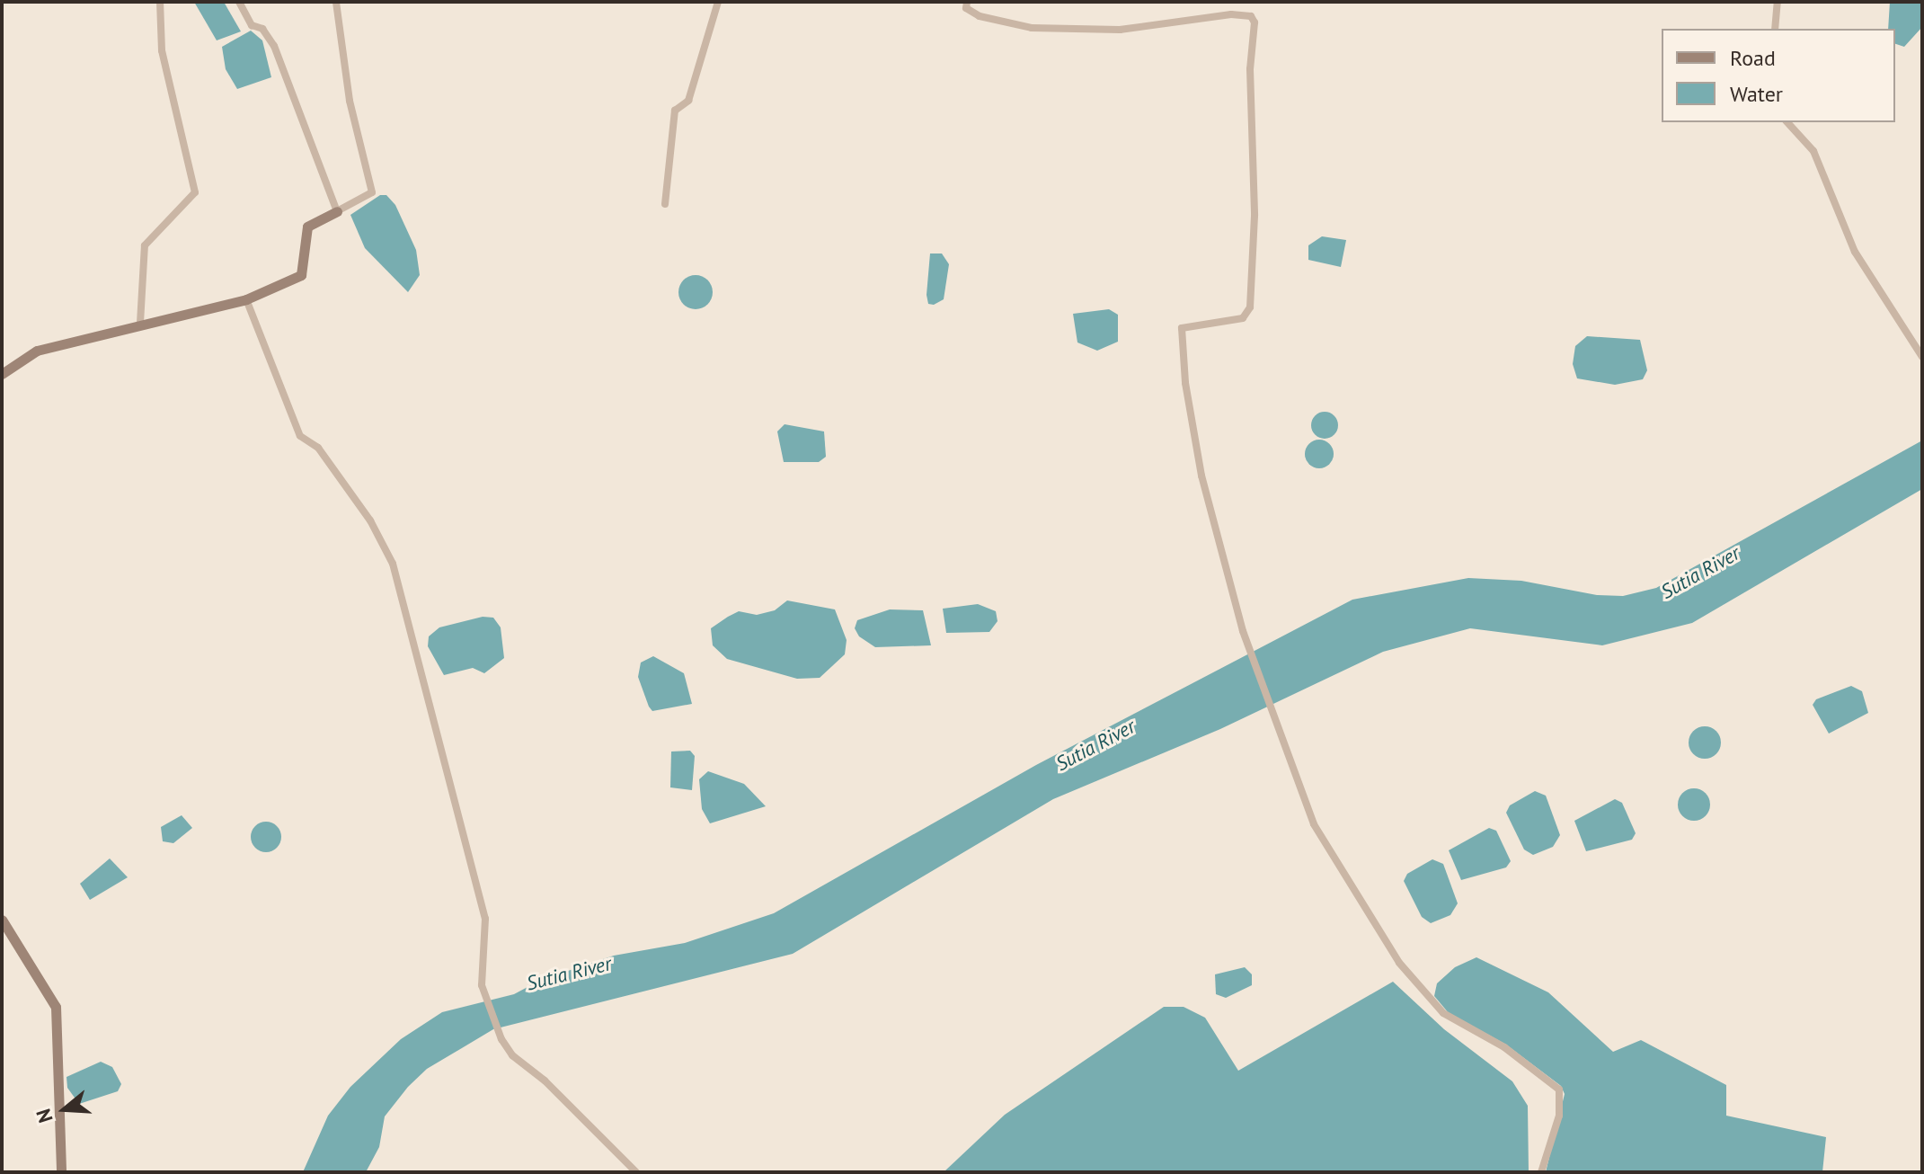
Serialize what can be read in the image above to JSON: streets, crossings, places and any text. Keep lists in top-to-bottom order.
{
  "water": ["Sutia River"],
  "legend": ["Road", "Water"],
  "north": "left"
}
